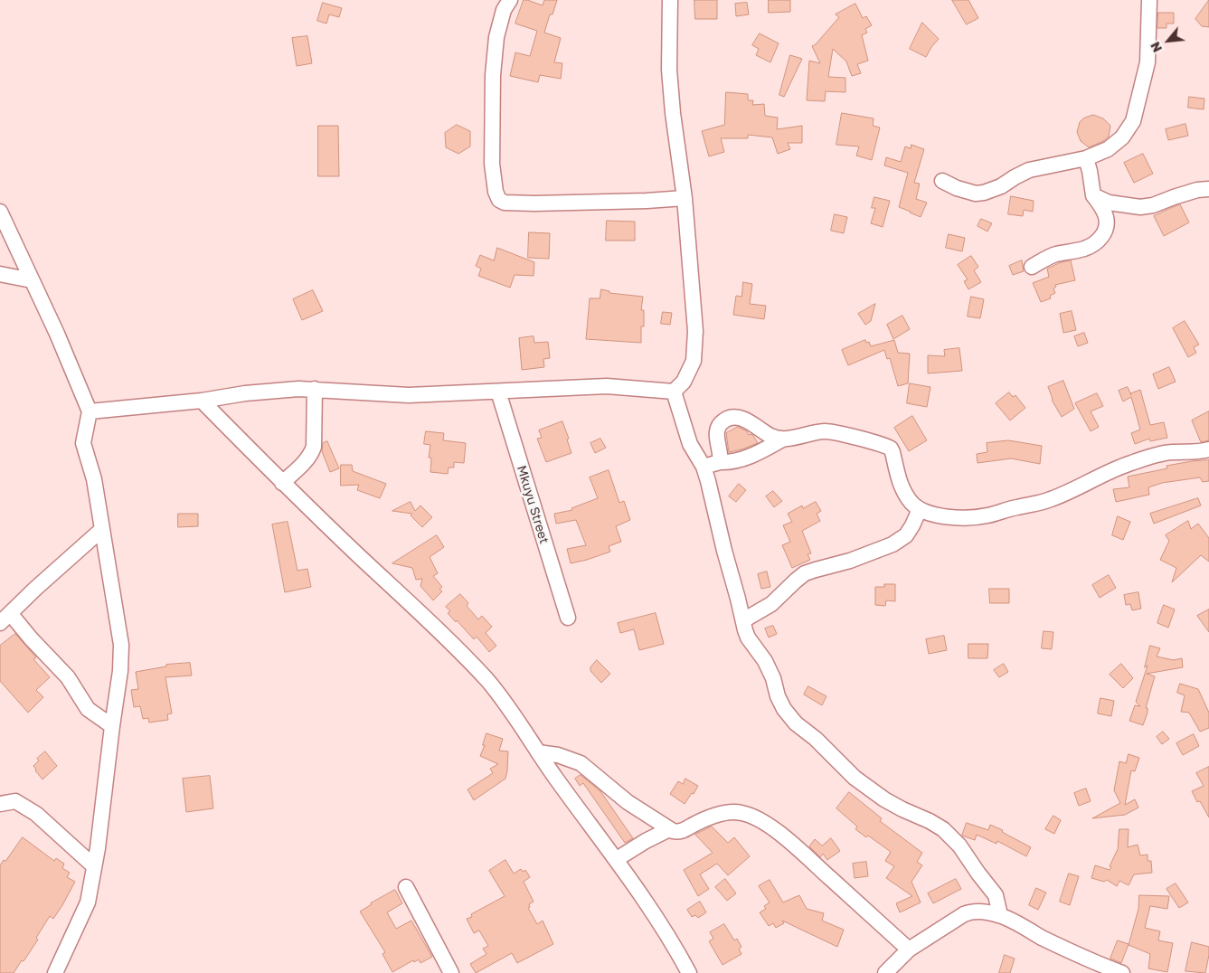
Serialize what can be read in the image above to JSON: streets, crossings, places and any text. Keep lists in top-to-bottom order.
{
  "streets": {
    "street": ["Mkuyu Street"]
  },
  "north": "bottom left"
}
